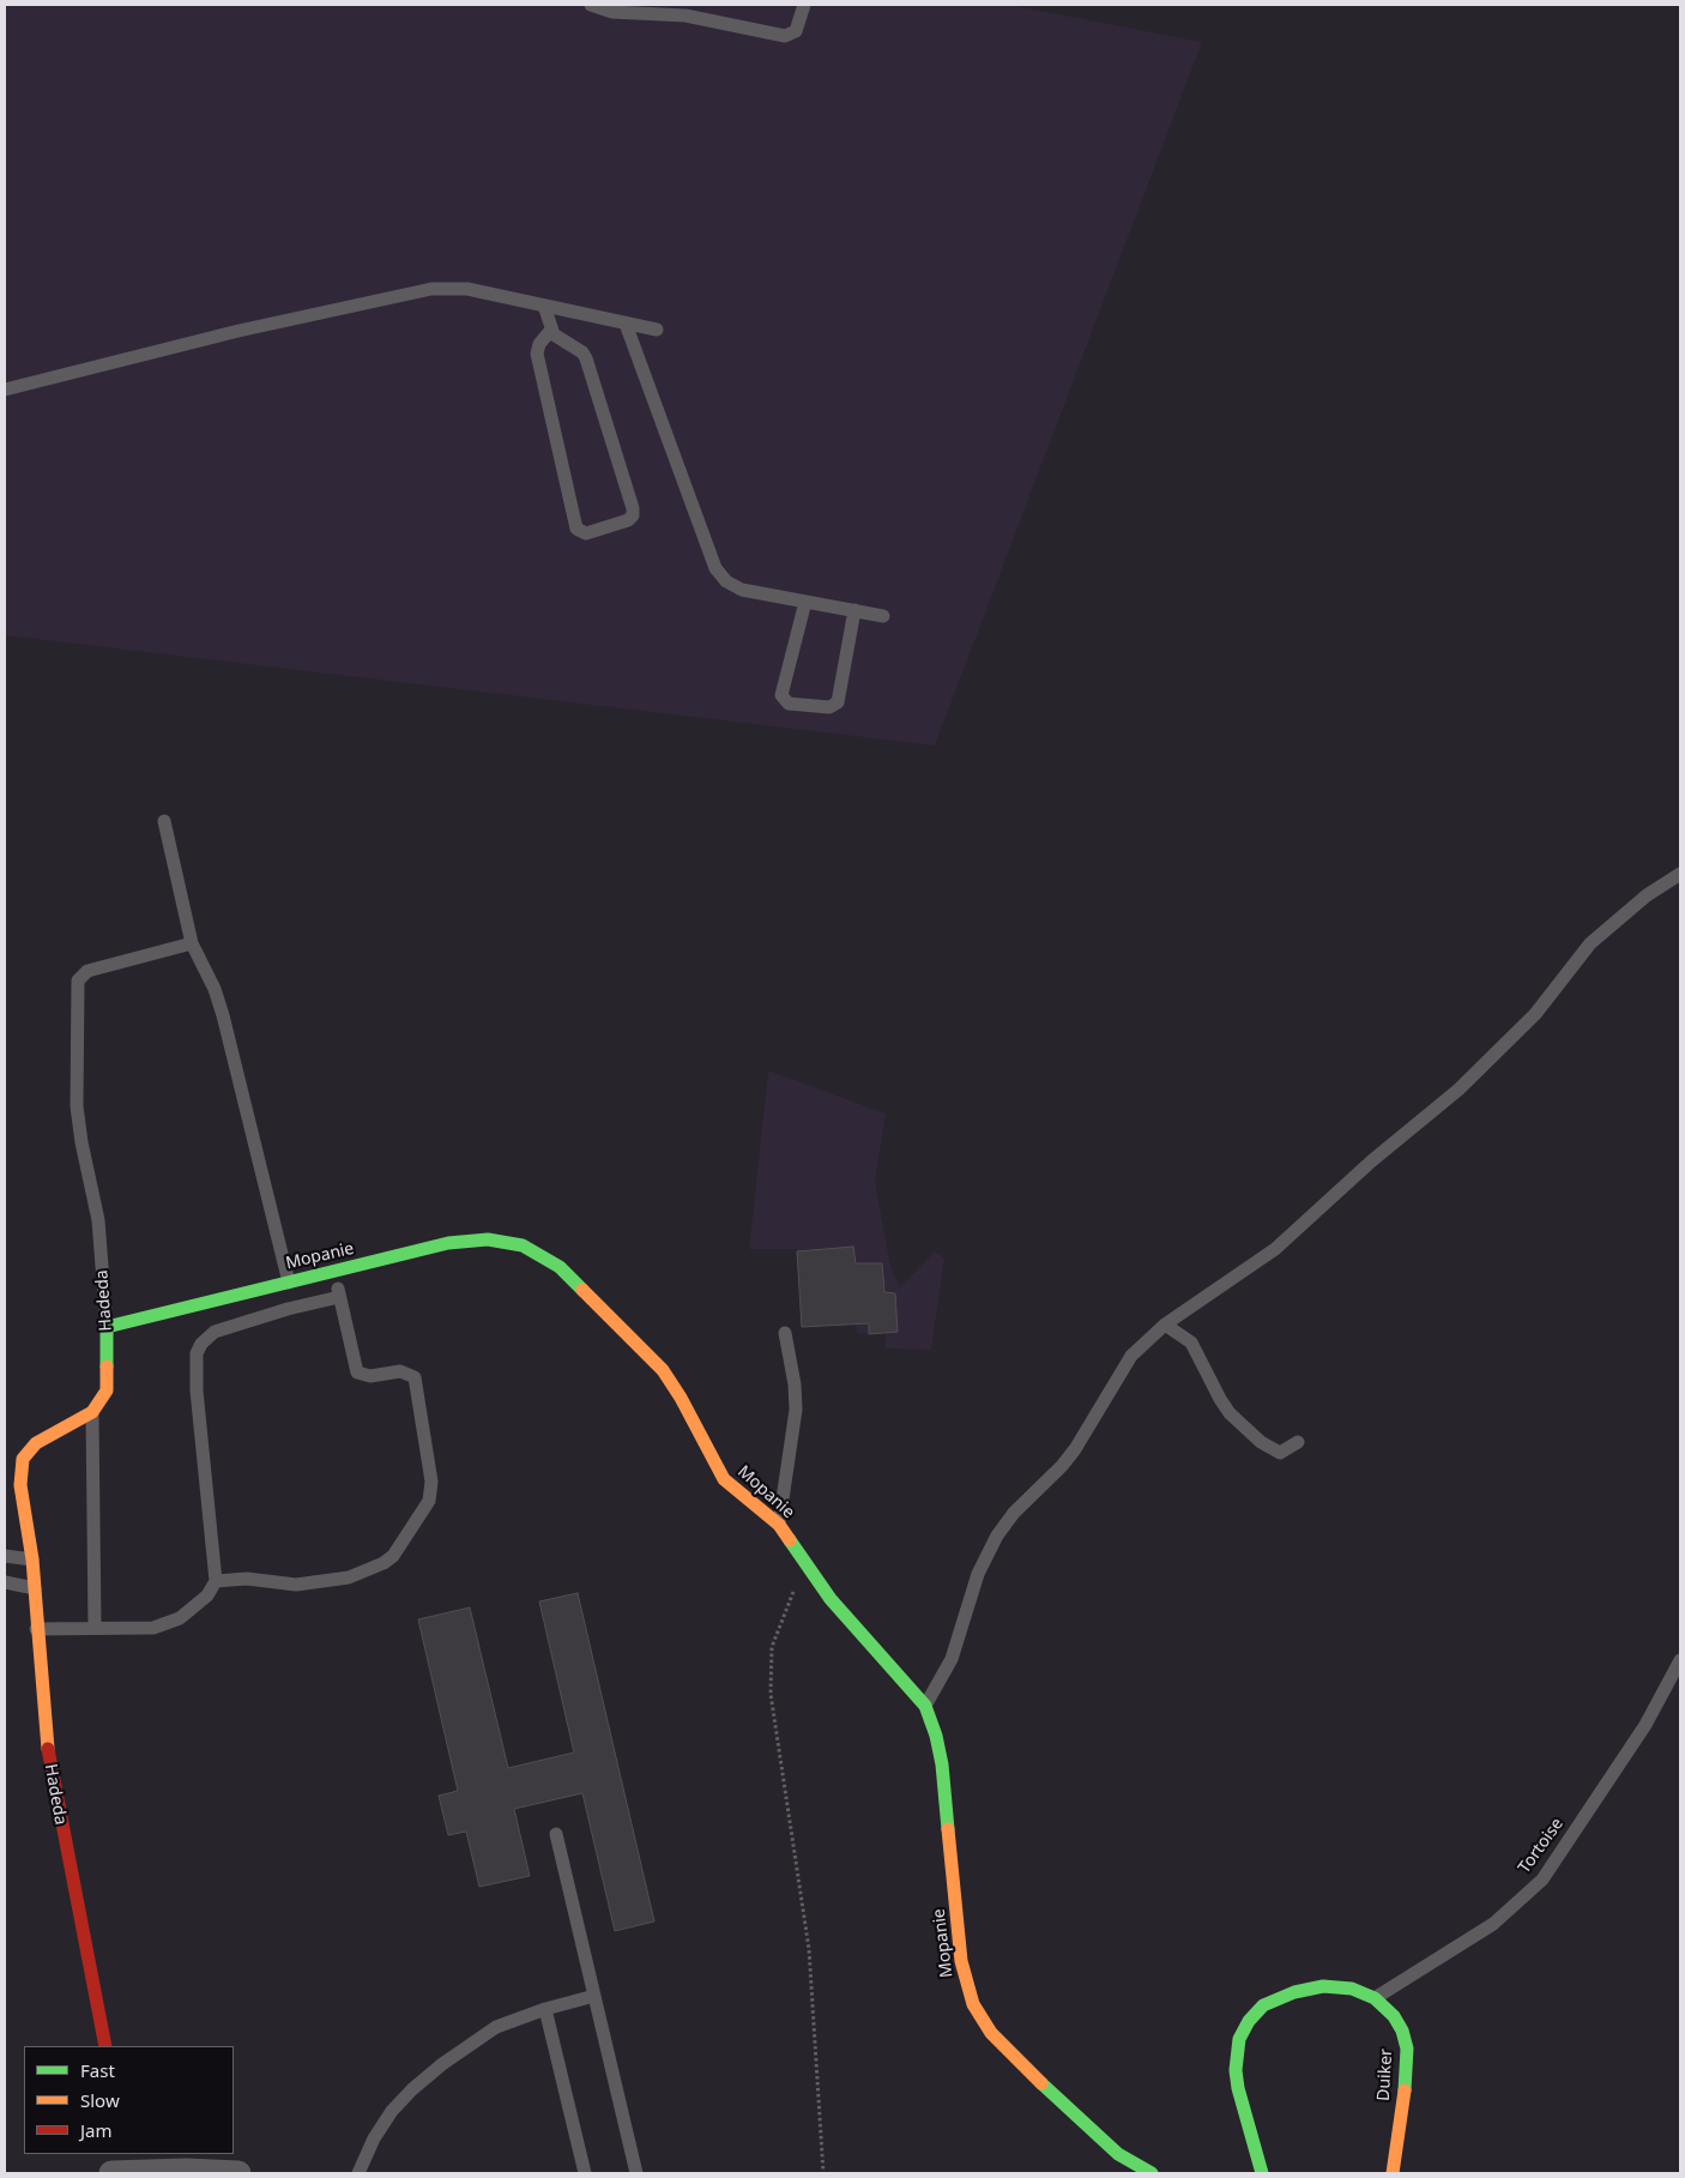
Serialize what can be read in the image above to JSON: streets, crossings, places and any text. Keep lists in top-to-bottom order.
{
  "streets": {
    "street": ["Mopanie", "Hadeda", "Duiker"],
    "lane": ["Tortoise"]
  },
  "crossings": [
    ["Mopanie", "Hadeda"],
    ["Tortoise", "Duiker"]
  ],
  "legend": ["Fast", "Slow", "Jam"]
}
